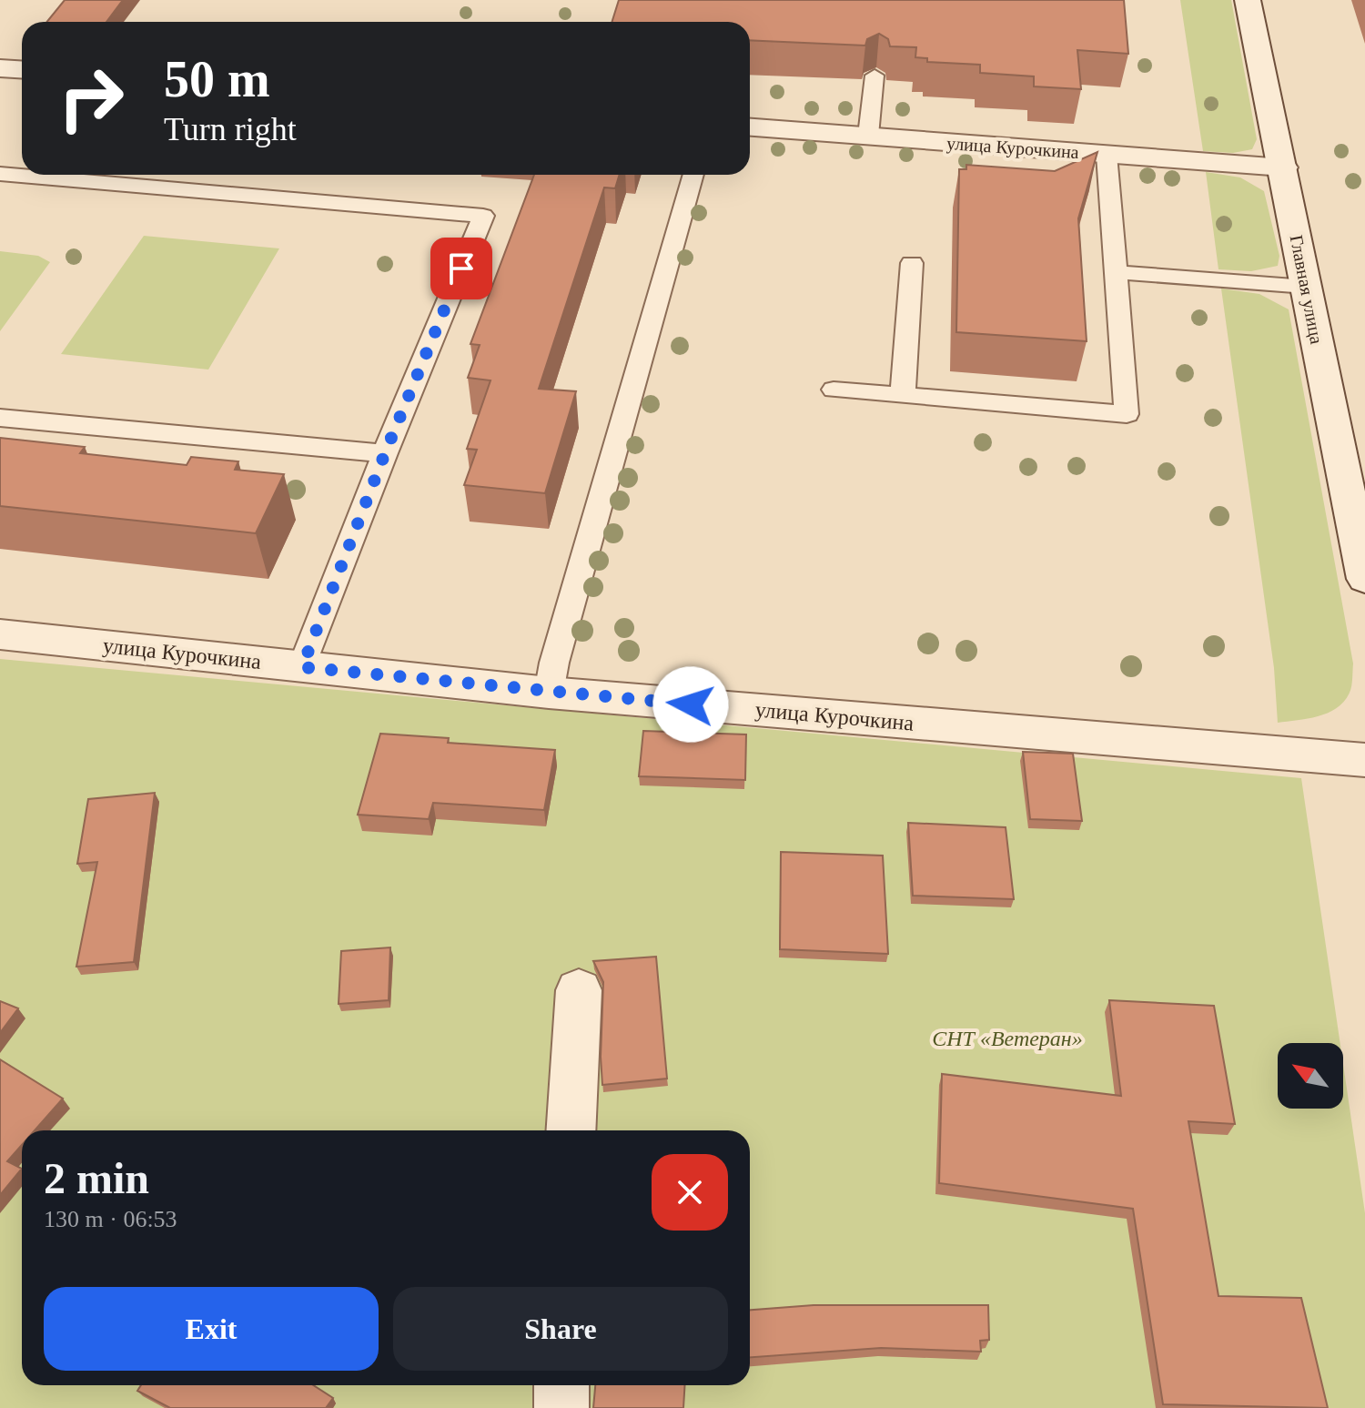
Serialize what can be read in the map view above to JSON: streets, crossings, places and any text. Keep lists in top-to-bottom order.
{
  "streets": {
    "street": ["улица Курочкина", "Главная улица"]
  },
  "crossings": [
    ["улица Курочкина", "Главная улица"]
  ],
  "parks": ["СНТ «Ветеран»"],
  "north": "top left",
  "page": {
    "turn": ["50 m", "Turn right"],
    "heading": ["2 min", "130 m · 06:53"],
    "buttons": ["Exit", "Share"]
  }
}
